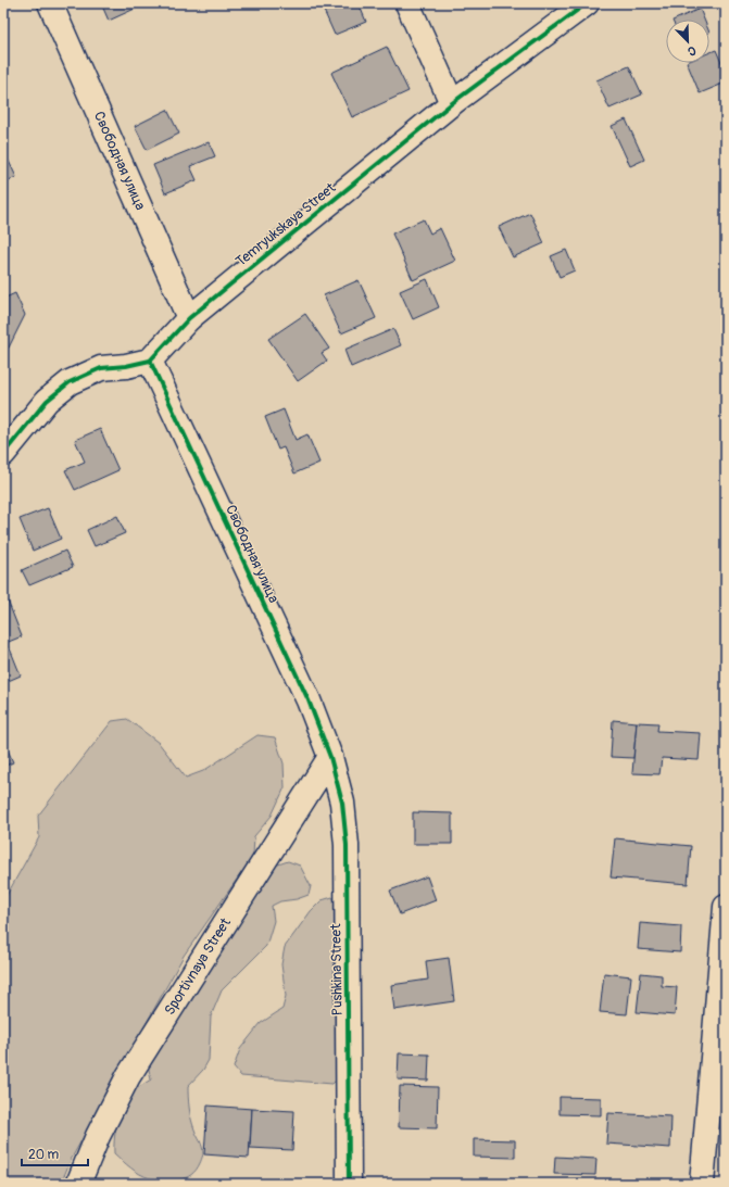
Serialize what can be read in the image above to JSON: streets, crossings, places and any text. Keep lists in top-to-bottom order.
{
  "streets": {
    "street": [
      "Свободная улица",
      "Temryukskaya Street",
      "Sportivnaya Street",
      "Pushkina Street"
    ]
  },
  "crossings": [
    ["Свободная улица", "Temryukskaya Street"],
    ["Свободная улица", "Sportivnaya Street"],
    ["Свободная улица", "Pushkina Street"],
    ["Sportivnaya Street", "Pushkina Street"]
  ],
  "scale_bar": "20 m",
  "north": "bottom right"
}
